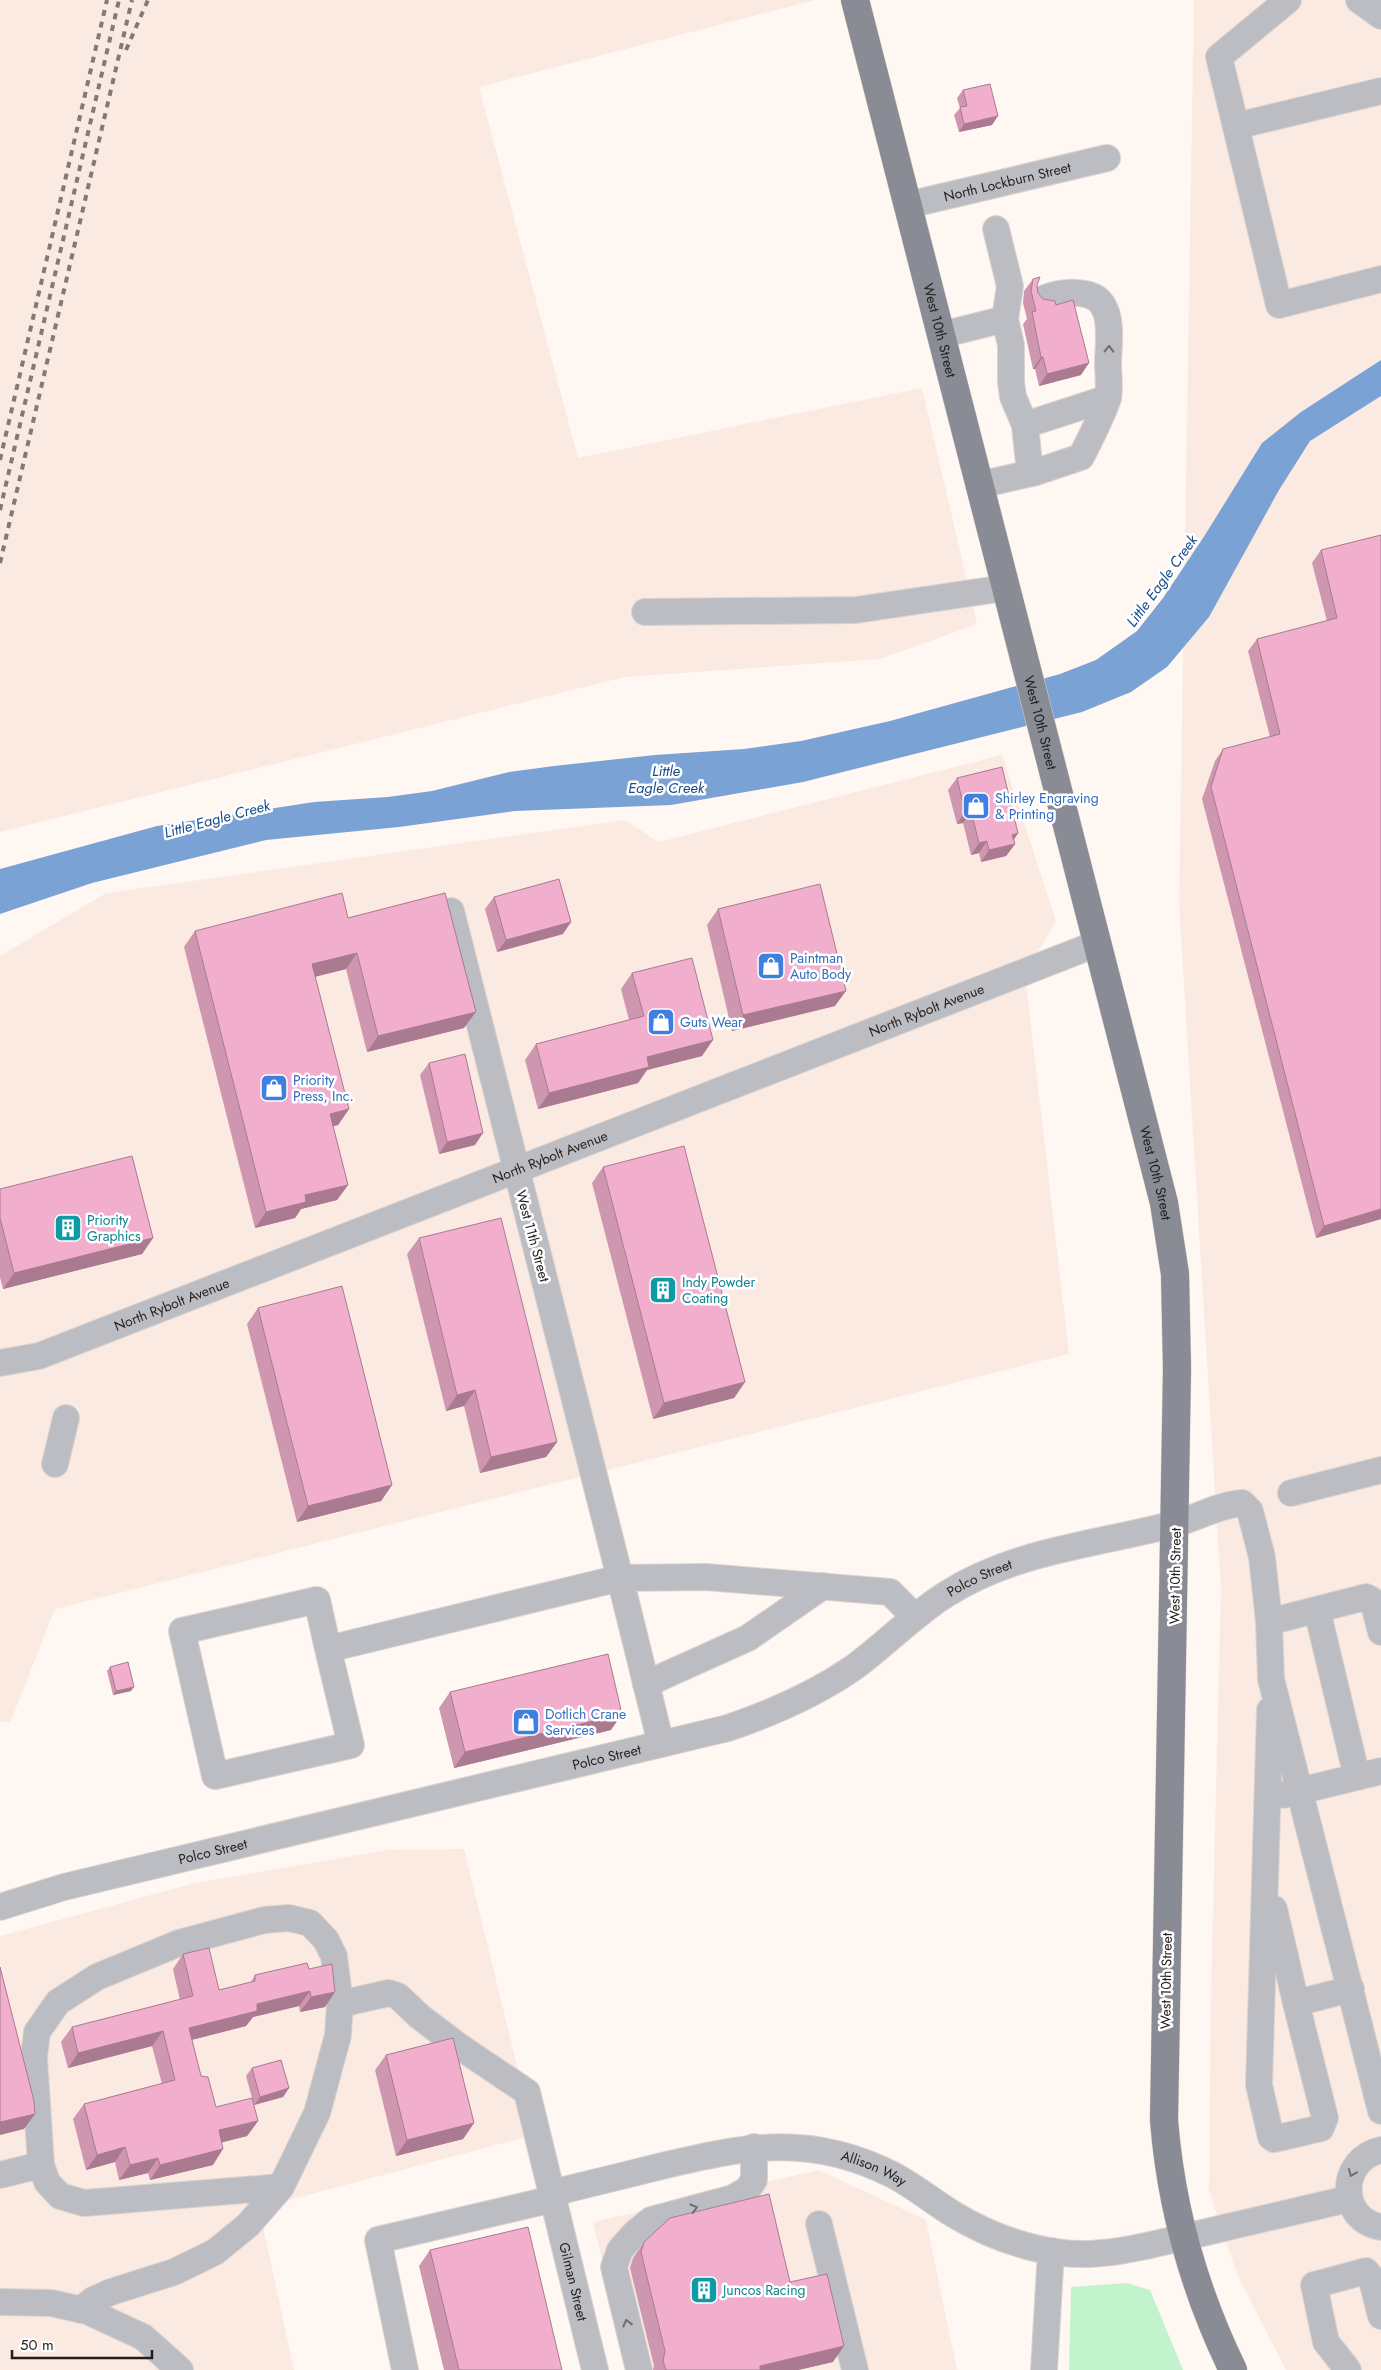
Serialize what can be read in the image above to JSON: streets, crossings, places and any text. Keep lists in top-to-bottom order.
{
  "streets": {
    "main road": ["West 10th Street"],
    "street": [
      "North Lockburn Street",
      "North Rybolt Avenue",
      "West 11th Street",
      "Polco Street",
      "Allison Way",
      "Gilman Street"
    ]
  },
  "crossings": [
    ["North Lockburn Street", "West 10th Street"],
    ["West 10th Street", "North Rybolt Avenue"],
    ["West 10th Street", "Polco Street"],
    ["West 10th Street", "Allison Way"],
    ["North Rybolt Avenue", "West 11th Street"],
    ["West 11th Street", "Polco Street"],
    ["Allison Way", "Gilman Street"]
  ],
  "water": ["Little Eagle Creek"],
  "places": {
    "shop": [
      "Shirley Engraving & Printing",
      "Paintman Auto Body",
      "Guts Wear",
      "Priority Press, Inc.",
      "Dotlich Crane Services"
    ],
    "building": ["Priority Graphics", "Indy Powder Coating", "Juncos Racing"]
  },
  "scale_bar": "50 m"
}
